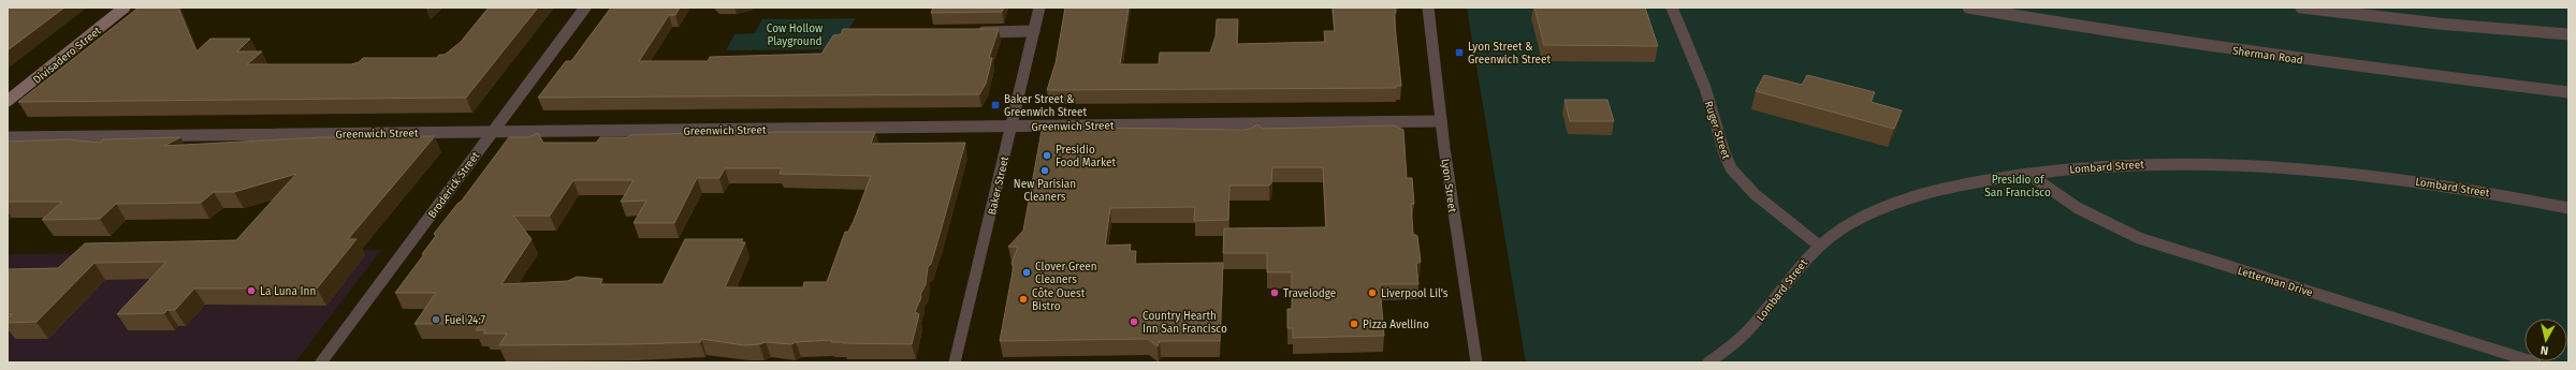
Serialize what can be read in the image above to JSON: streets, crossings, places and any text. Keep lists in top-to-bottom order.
{
  "streets": {
    "main road": ["Divisadero Street"],
    "street": [
      "Sherman Road",
      "Greenwich Street",
      "Ruger Street",
      "Lombard Street",
      "Broderick Street",
      "Baker Street",
      "Lyon Street",
      "Letterman Drive"
    ]
  },
  "crossings": [
    ["Greenwich Street", "Broderick Street"],
    ["Greenwich Street", "Baker Street"],
    ["Greenwich Street", "Lyon Street"],
    ["Ruger Street", "Lombard Street"],
    ["Lombard Street", "Letterman Drive"]
  ],
  "parks": ["Cow Hollow Playground", "Presidio of San Francisco"],
  "places": {
    "transit": ["Lyon Street & Greenwich Street", "Baker Street & Greenwich Street"],
    "other": [
      "Presidio Food Market",
      "New Parisian Cleaners",
      "Clover Green Cleaners",
      "La Luna Inn",
      "Travelodge",
      "Liverpool Lil's",
      "Côte Ouest Bistro",
      "Fuel 24:7",
      "Country Hearth Inn San Francisco",
      "Pizza Avellino"
    ]
  },
  "north": "bottom"
}
